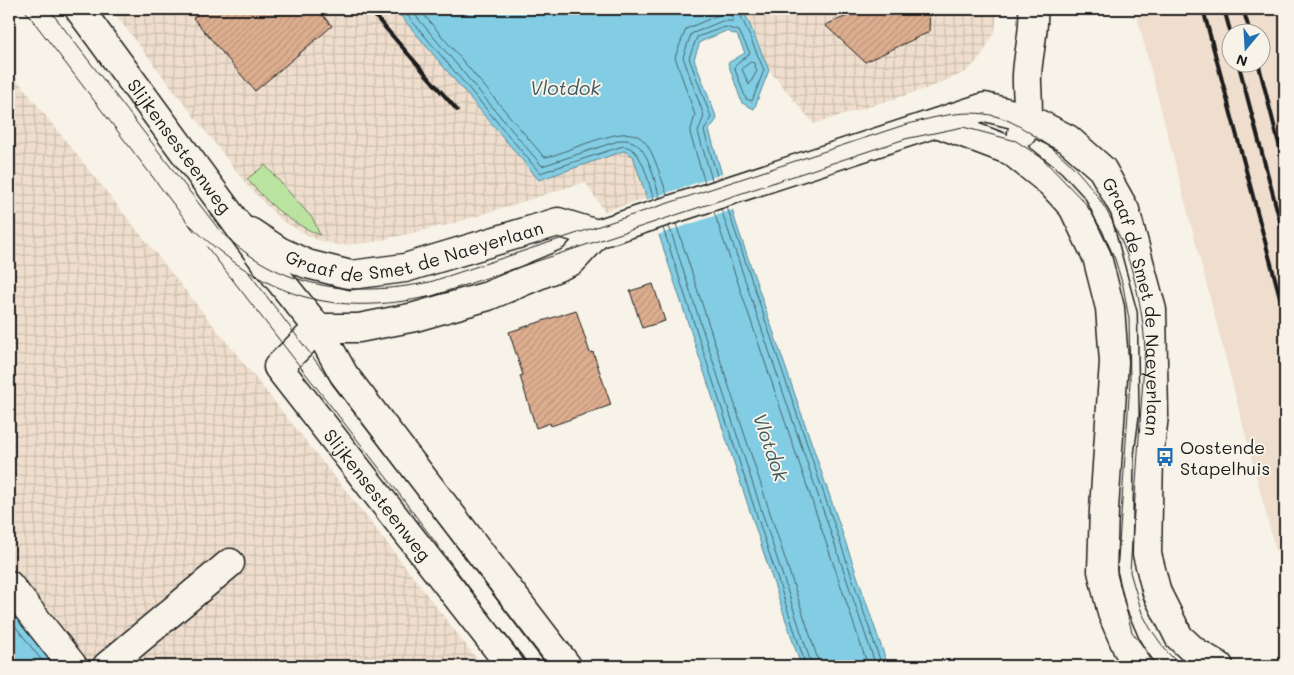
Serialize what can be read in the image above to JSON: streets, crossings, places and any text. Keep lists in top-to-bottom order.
{
  "streets": {
    "street": ["Slijkensesteenweg", "Graaf de Smet de Naeyerlaan"]
  },
  "crossings": [
    ["Slijkensesteenweg", "Graaf de Smet de Naeyerlaan"]
  ],
  "water": ["Vlotdok"],
  "places": {
    "bus stop": ["Oostende Stapelhuis"]
  },
  "north": "bottom"
}
